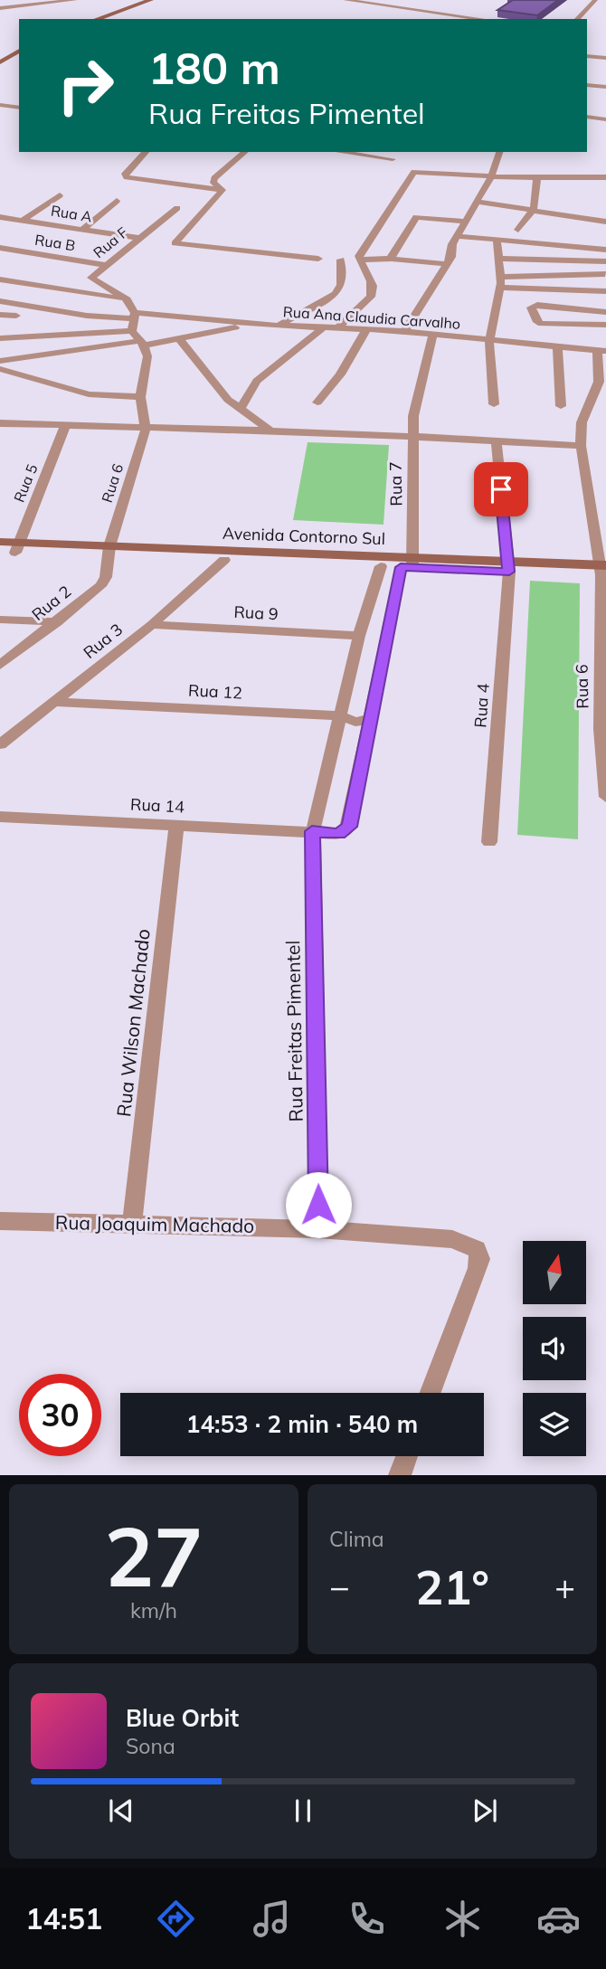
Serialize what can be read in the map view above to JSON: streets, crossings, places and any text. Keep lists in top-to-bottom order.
{
  "streets": {
    "street": [
      "Rua A",
      "Rua B",
      "Rua F",
      "Rua Ana Claudia Carvalho",
      "Rua 5",
      "Rua 6",
      "Rua 7",
      "Avenida Contorno Sul",
      "Rua 2",
      "Rua 9",
      "Rua 3",
      "Rua 12",
      "Rua 4",
      "Rua 14",
      "Rua Wilson Machado",
      "Rua Freitas Pimentel",
      "Rua Joaquim Machado"
    ]
  },
  "crossings": [
    ["Rua A", "Rua F"],
    ["Rua B", "Rua F"],
    ["Rua Ana Claudia Carvalho", "Rua 6"],
    ["Rua Ana Claudia Carvalho", "Rua 7"],
    ["Rua 5", "Avenida Contorno Sul"],
    ["Rua 6", "Avenida Contorno Sul"],
    ["Rua 6", "Rua 2"],
    ["Rua 7", "Avenida Contorno Sul"],
    ["Avenida Contorno Sul", "Rua 2"],
    ["Avenida Contorno Sul", "Rua 3"],
    ["Avenida Contorno Sul", "Rua 4"],
    ["Avenida Contorno Sul", "Rua Freitas Pimentel"],
    ["Rua 9", "Rua 3"],
    ["Rua 9", "Rua Freitas Pimentel"],
    ["Rua 3", "Rua 12"],
    ["Rua 12", "Rua Freitas Pimentel"],
    ["Rua 14", "Rua Wilson Machado"],
    ["Rua 14", "Rua Freitas Pimentel"],
    ["Rua Wilson Machado", "Rua Joaquim Machado"],
    ["Rua Freitas Pimentel", "Rua Joaquim Machado"]
  ],
  "north": "top",
  "page": {
    "turn": ["180 m", "Rua Freitas Pimentel"],
    "limit": "30",
    "trip": "14:53 · 2 min · 540 m",
    "tile": [
      ["27", "km/h"],
      "Clima"
    ],
    "heat": ["−", "21°", "+"],
    "song": ["Blue Orbit", "Sona"],
    "tabs": "14:51"
  }
}
